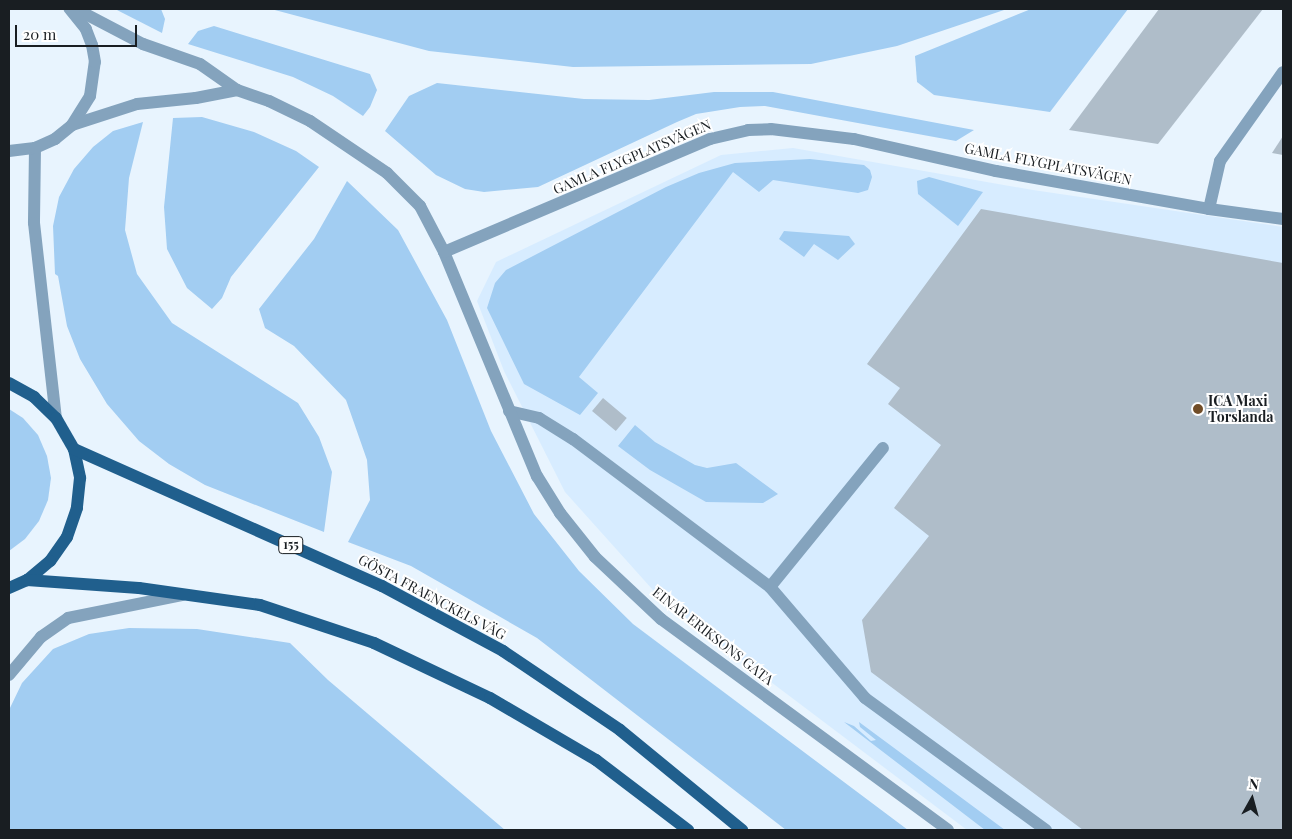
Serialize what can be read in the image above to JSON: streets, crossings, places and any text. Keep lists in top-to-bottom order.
{
  "streets": {
    "main road": ["155", "GÖSTA FRAENCKELS VÄG"],
    "street": ["GAMLA FLYGPLATSVÄGEN", "EINAR ERIKSONS GATA"]
  },
  "crossings": [
    ["GAMLA FLYGPLATSVÄGEN", "EINAR ERIKSONS GATA"]
  ],
  "places": ["ICA Maxi Torslanda"],
  "scale_bar": "20 m",
  "north": "top"
}
